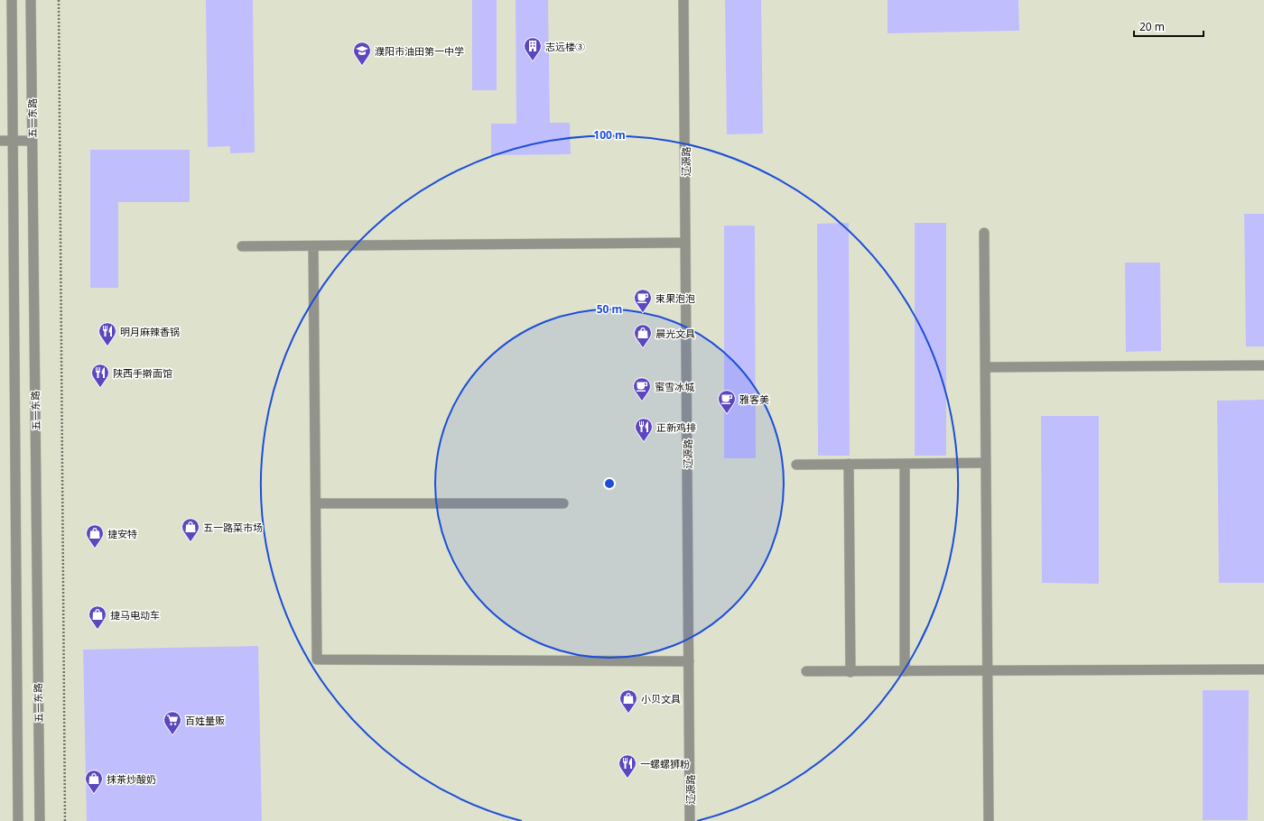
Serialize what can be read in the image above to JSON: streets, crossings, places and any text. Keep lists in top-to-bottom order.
{
  "streets": {
    "street": ["五一东路", "辽源路"]
  },
  "places": {
    "building": ["志远楼③"],
    "school or university": ["濮阳市油田第一中学"],
    "cafe": ["束果泡泡", "蜜雪冰城", "雅客美"],
    "restaurant": [
      "明月麻辣香锅",
      "陕西手擀面馆",
      "正新鸡排",
      "一螺螺狮粉"
    ],
    "shop": [
      "晨光文具",
      "五一路菜市场",
      "捷安特",
      "捷马电动车",
      "小贝文具",
      "抹茶炒酸奶"
    ],
    "supermarket": ["百姓量贩"]
  },
  "scale_bar": "20 m",
  "rings": ["100 m", "50 m"]
}
